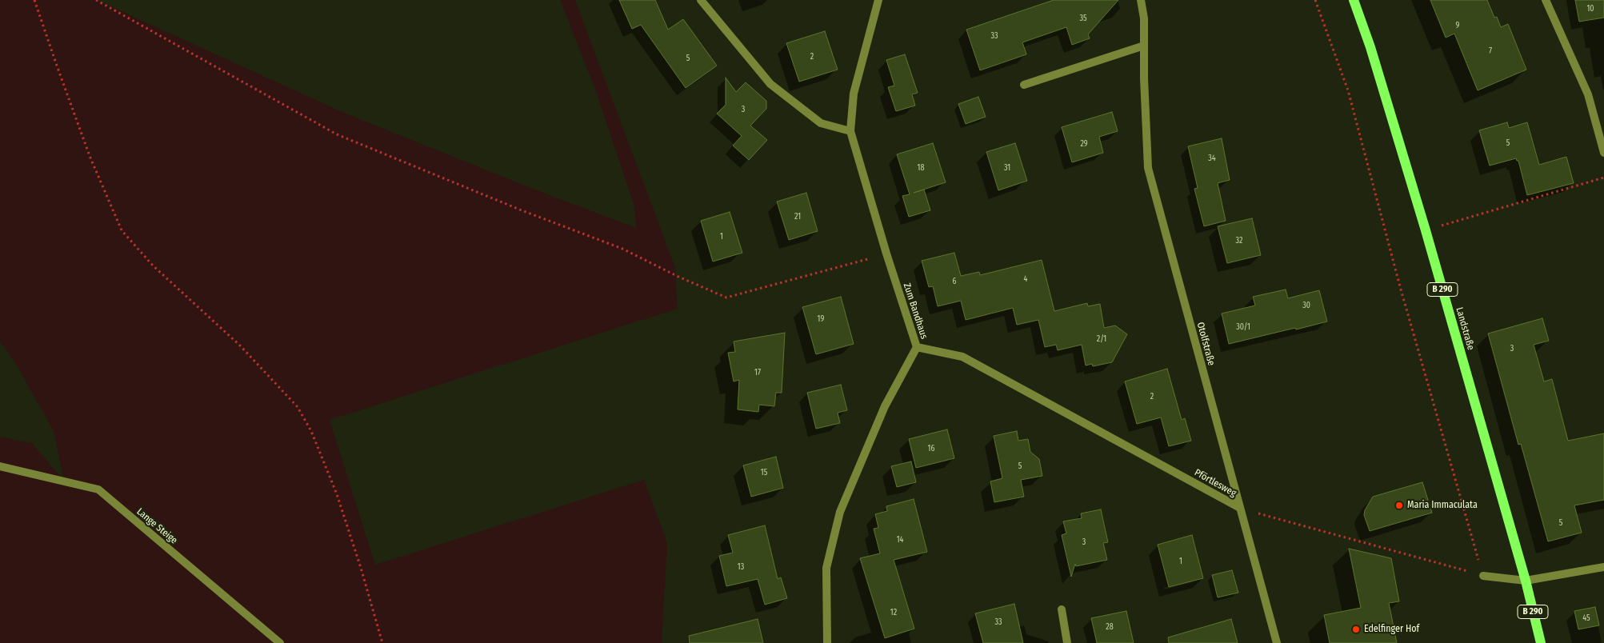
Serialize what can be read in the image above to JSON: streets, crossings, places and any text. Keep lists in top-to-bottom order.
{
  "streets": {
    "main road": ["B 290", "Landstraße"],
    "street": [
      "Zum Bandhaus",
      "Otolfstraße",
      "Pförtlesweg",
      "Lange Steige"
    ]
  },
  "crossings": [
    ["Zum Bandhaus", "Pförtlesweg"],
    ["Otolfstraße", "Pförtlesweg"]
  ],
  "places": ["Maria Immaculata", "Edelfinger Hof"],
  "house_numbers": [
    "10",
    "35",
    "9",
    "33",
    "7",
    "2",
    "5",
    "3",
    "5",
    "29",
    "34",
    "18",
    "31",
    "21",
    "1",
    "32",
    "4",
    "6",
    "30",
    "19",
    "30/1",
    "2/1",
    "3",
    "17",
    "2",
    "16",
    "5",
    "15",
    "5",
    "14",
    "3",
    "1",
    "13",
    "12",
    "45",
    "33",
    "28"
  ]
}
